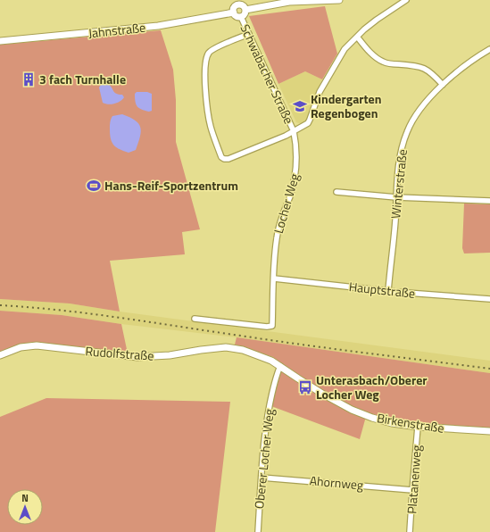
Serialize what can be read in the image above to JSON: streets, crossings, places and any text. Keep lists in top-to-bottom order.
{
  "streets": {
    "street": [
      "Jahnstraße",
      "Schwabacher Straße",
      "Winterstraße",
      "Locher Weg",
      "Hauptstraße",
      "Rudolfstraße",
      "Birkenstraße",
      "Oberer Locher Weg",
      "Platanenweg",
      "Ahornweg"
    ]
  },
  "crossings": [
    ["Jahnstraße", "Schwabacher Straße"],
    ["Schwabacher Straße", "Locher Weg"],
    ["Winterstraße", "Hauptstraße"],
    ["Locher Weg", "Hauptstraße"],
    ["Rudolfstraße", "Birkenstraße"],
    ["Rudolfstraße", "Oberer Locher Weg"],
    ["Birkenstraße", "Oberer Locher Weg"],
    ["Birkenstraße", "Platanenweg"],
    ["Oberer Locher Weg", "Ahornweg"],
    ["Platanenweg", "Ahornweg"]
  ],
  "places": {
    "building": ["3 fach Turnhalle"],
    "school or university": ["Kindergarten Regenbogen"],
    "sports": ["Hans-Reif-Sportzentrum"],
    "bus stop": ["Unterasbach/Oberer Locher Weg"]
  },
  "north": "top"
}
